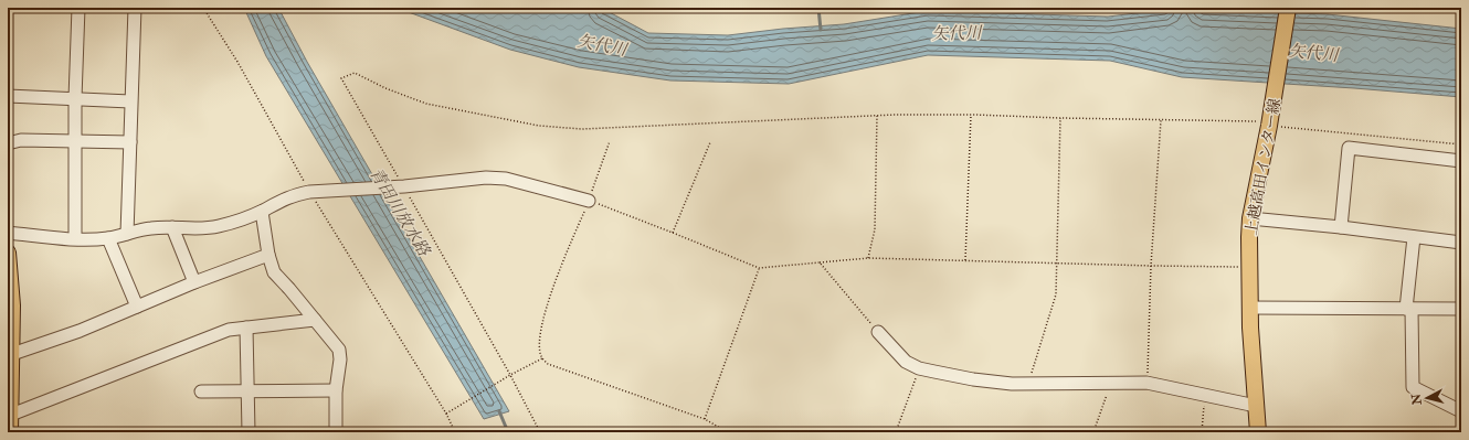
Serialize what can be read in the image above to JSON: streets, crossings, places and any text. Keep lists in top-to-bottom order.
{
  "streets": {
    "main road": ["上越高田インター線"]
  },
  "water": ["矢代川", "青田川放水路"],
  "north": "left"
}
